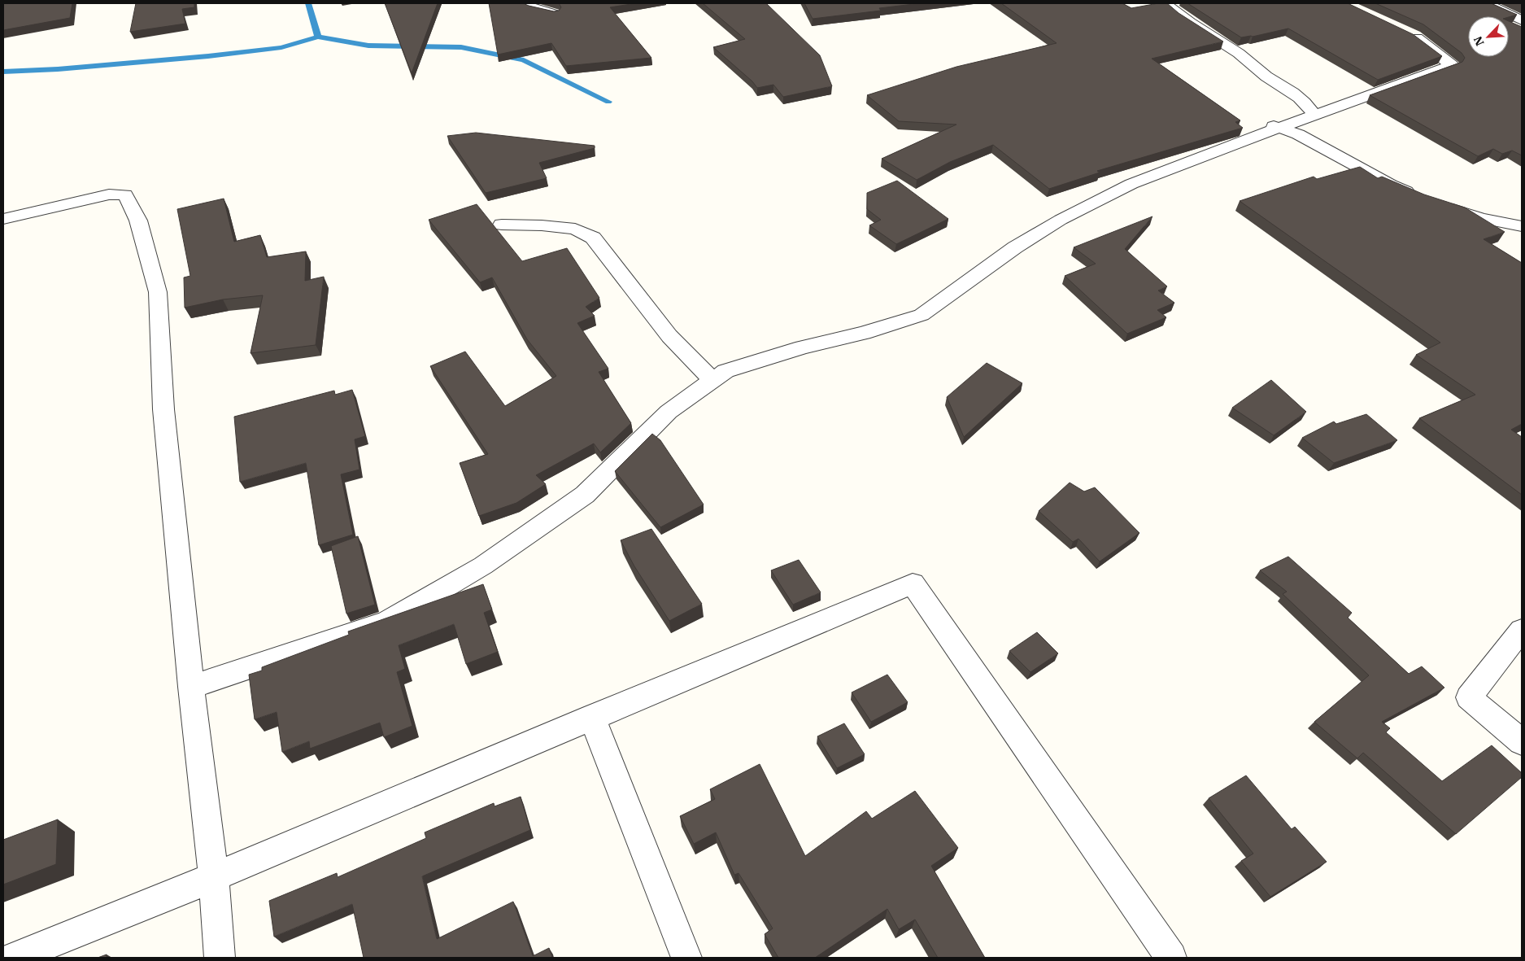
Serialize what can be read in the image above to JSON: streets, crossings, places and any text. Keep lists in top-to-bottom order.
{
  "north": "bottom left"
}
